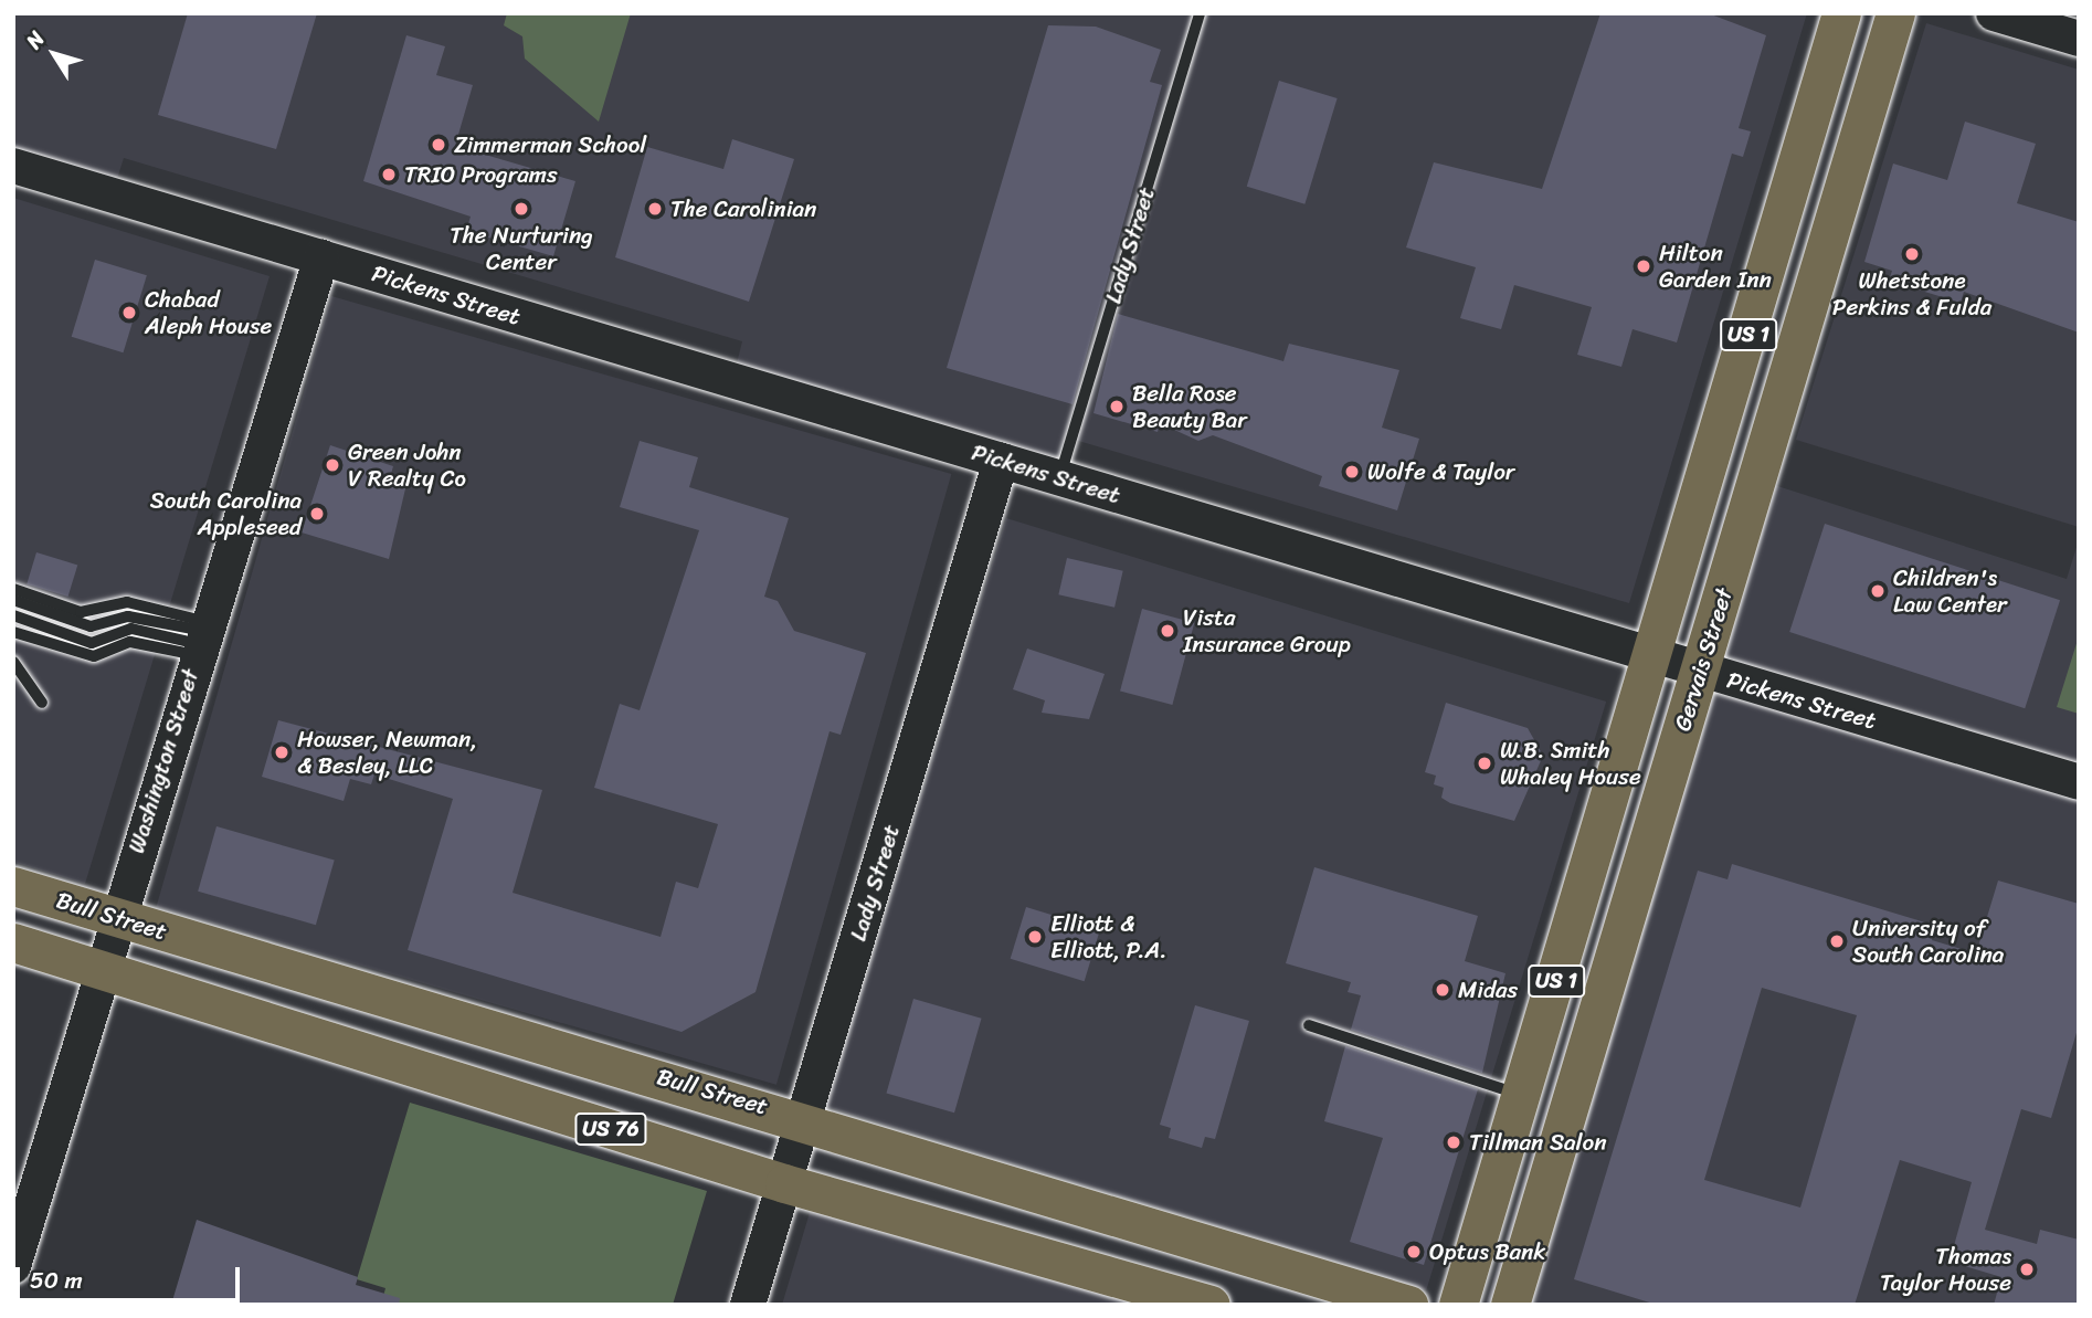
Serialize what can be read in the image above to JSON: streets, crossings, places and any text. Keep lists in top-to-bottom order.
{
  "streets": {
    "main road": [
      "US 1",
      "Gervais Street",
      "Bull Street",
      "US 76"
    ],
    "street": ["Lady Street", "Pickens Street", "Washington Street"]
  },
  "crossings": [
    ["Lady Street", "Pickens Street"],
    ["Lady Street", "Bull Street"],
    ["Lady Street", "US 76"],
    ["Pickens Street", "Gervais Street"],
    ["Pickens Street", "Washington Street"],
    ["Washington Street", "Bull Street"],
    ["Washington Street", "US 76"]
  ],
  "places": [
    "Zimmerman School",
    "TRIO Programs",
    "The Nurturing Center",
    "The Carolinian",
    "Whetstone Perkins & Fulda",
    "Hilton Garden Inn",
    "Chabad Aleph House",
    "Bella Rose Beauty Bar",
    "Green John V Realty Co",
    "Wolfe & Taylor",
    "South Carolina Appleseed",
    "Children's Law Center",
    "Vista Insurance Group",
    "Howser, Newman, & Besley, LLC",
    "W.B. Smith Whaley House",
    "Elliott & Elliott, P.A.",
    "University of South Carolina",
    "Midas",
    "Tillman Salon",
    "Optus Bank",
    "Thomas Taylor House"
  ],
  "scale_bar": "50 m",
  "north": "top left"
}
